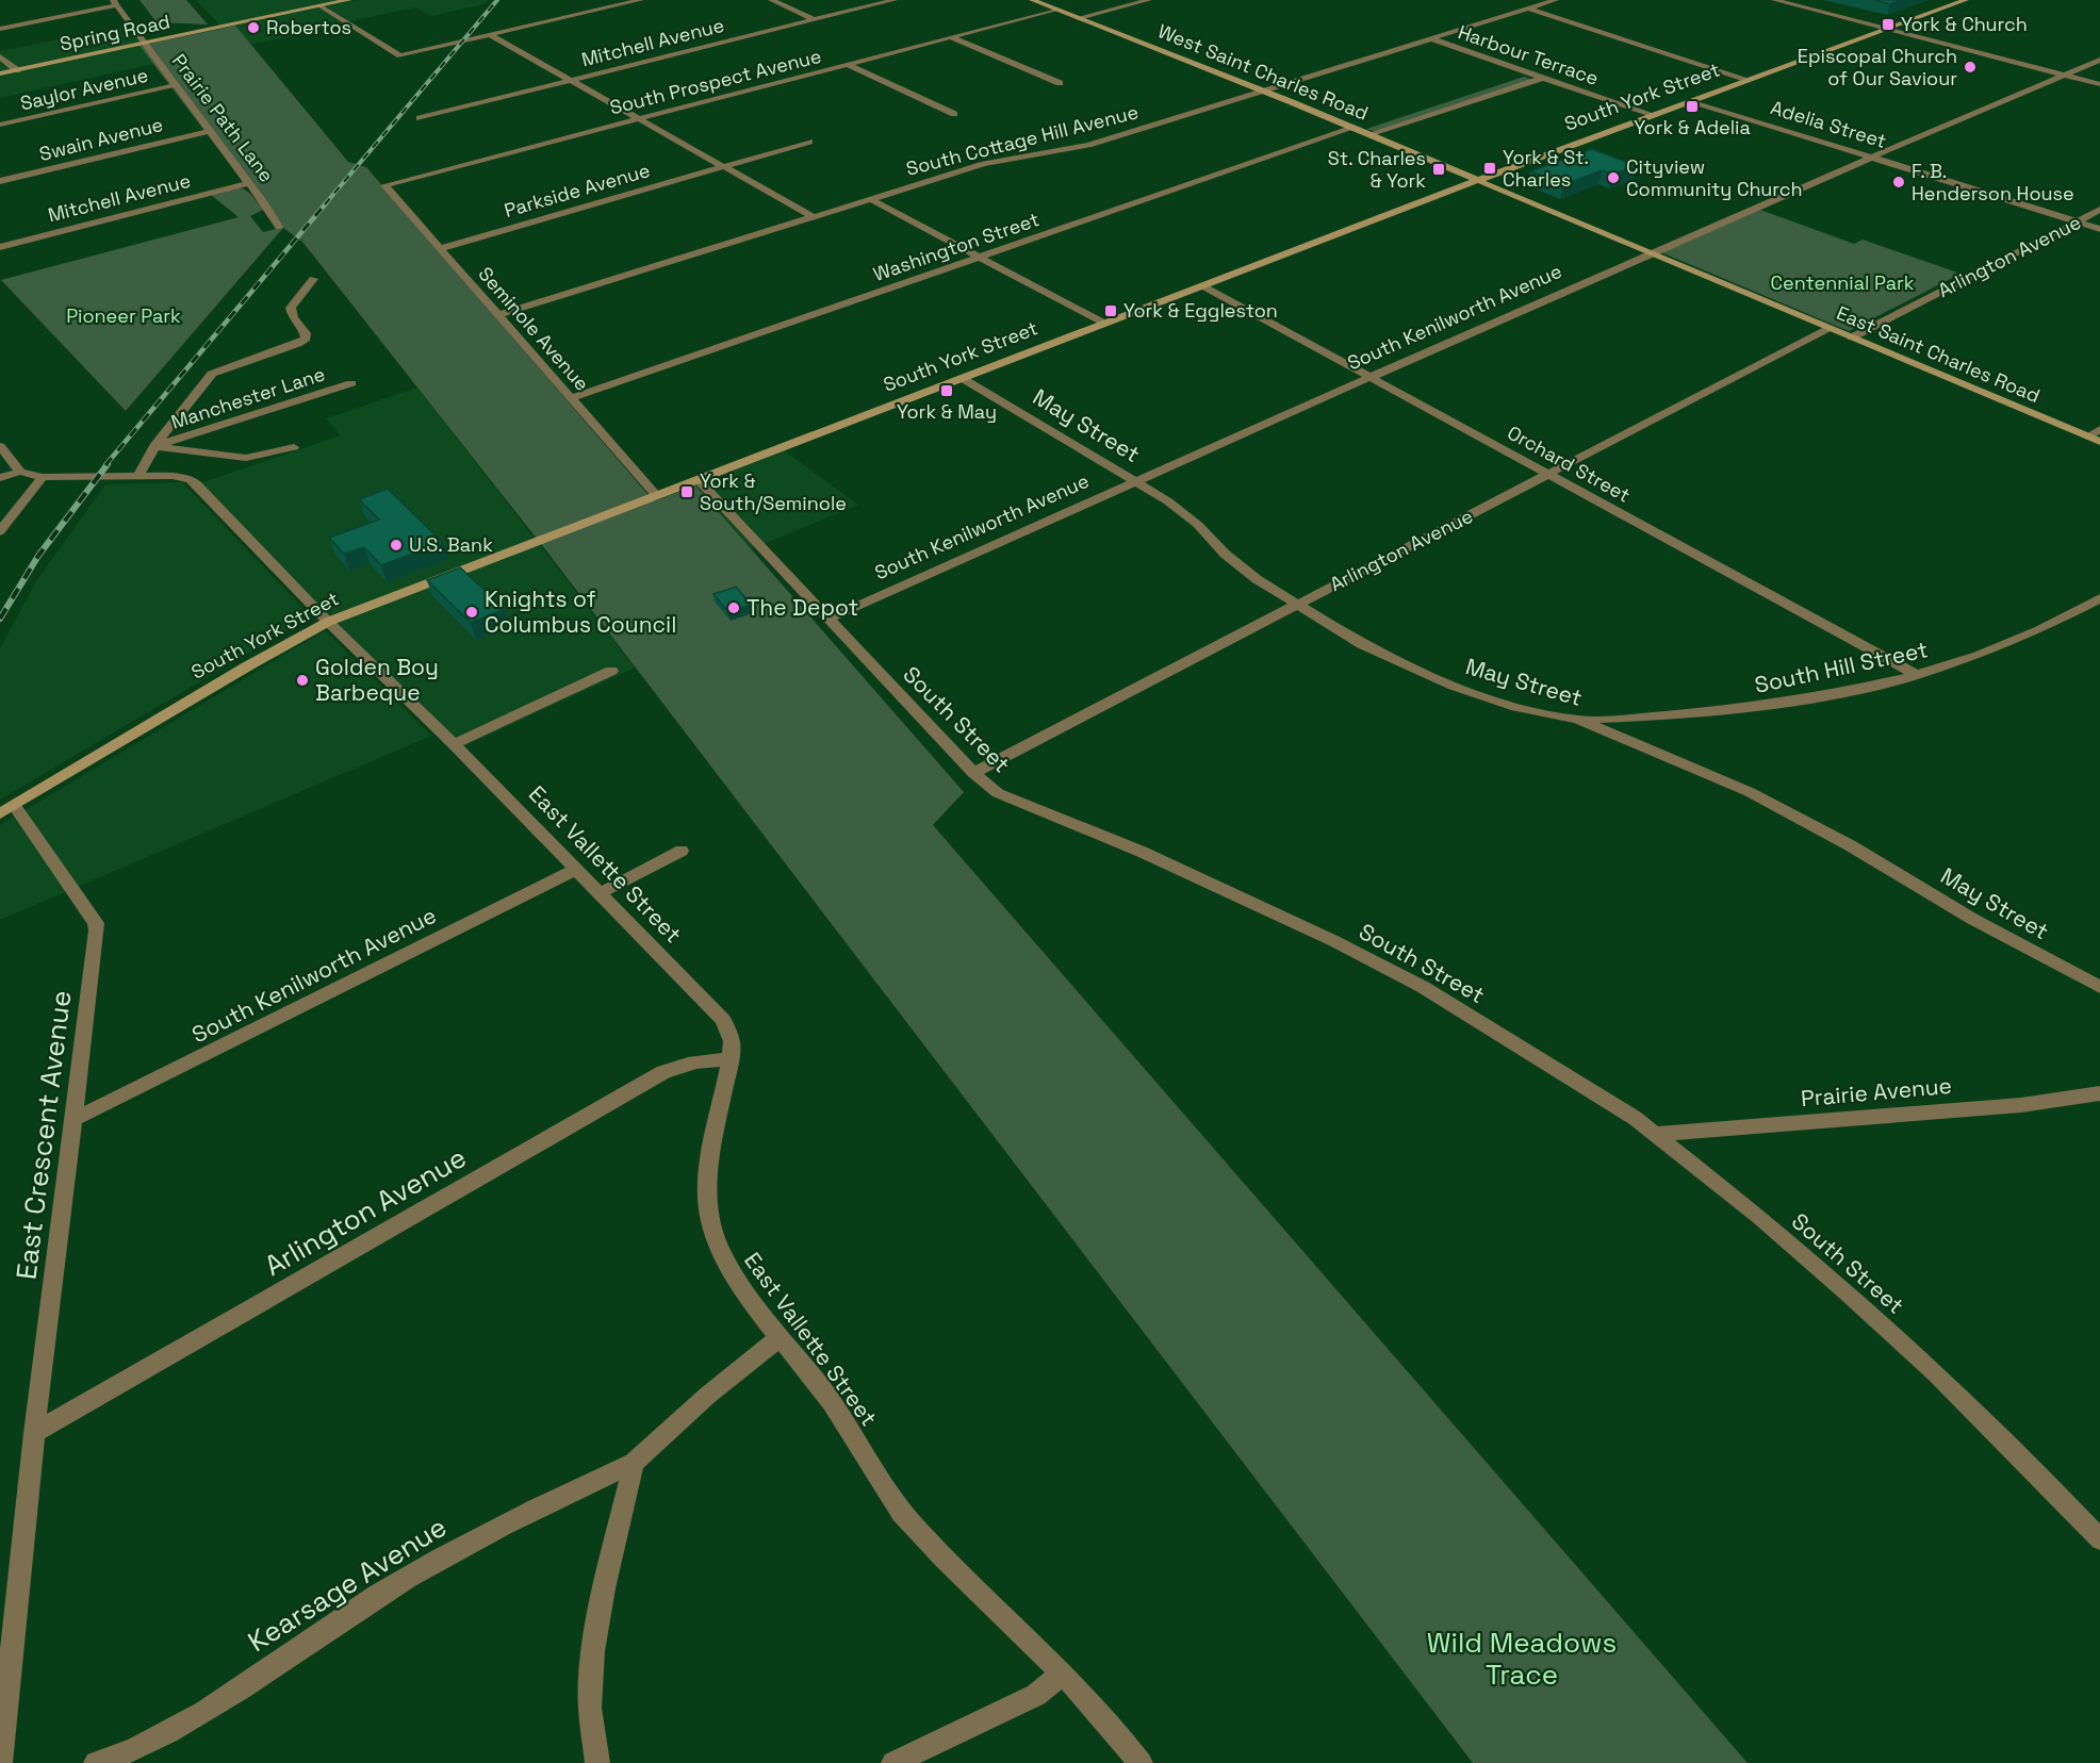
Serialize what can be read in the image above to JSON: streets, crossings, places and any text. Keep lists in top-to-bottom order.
{
  "streets": {
    "main road": [
      "Spring Road",
      "West Saint Charles Road",
      "South York Street",
      "East Saint Charles Road"
    ],
    "street": [
      "Mitchell Avenue",
      "Harbour Terrace",
      "South Prospect Avenue",
      "Saylor Avenue",
      "Prairie Path Lane",
      "Adelia Street",
      "Swain Avenue",
      "South Cottage Hill Avenue",
      "Parkside Avenue",
      "Washington Street",
      "Arlington Avenue",
      "South Kenilworth Avenue",
      "Seminole Avenue",
      "Manchester Lane",
      "May Street",
      "Orchard Street",
      "South Hill Street",
      "South Street",
      "East Vallette Street",
      "Prairie Avenue",
      "East Crescent Avenue",
      "Kearsage Avenue"
    ]
  },
  "crossings": [
    ["Spring Road", "Prairie Path Lane"],
    ["Mitchell Avenue", "Prairie Path Lane"],
    ["Harbour Terrace", "South York Street"],
    ["Harbour Terrace", "South Cottage Hill Avenue"],
    ["Harbour Terrace", "Washington Street"],
    ["West Saint Charles Road", "South Prospect Avenue"],
    ["West Saint Charles Road", "South York Street"],
    ["West Saint Charles Road", "South Cottage Hill Avenue"],
    ["West Saint Charles Road", "Washington Street"],
    ["West Saint Charles Road", "East Saint Charles Road"],
    ["South Prospect Avenue", "Seminole Avenue"],
    ["Saylor Avenue", "Prairie Path Lane"],
    ["South York Street", "Adelia Street"],
    ["South York Street", "Seminole Avenue"],
    ["South York Street", "East Saint Charles Road"],
    ["South York Street", "May Street"],
    ["South York Street", "Orchard Street"],
    ["South York Street", "South Street"],
    ["South York Street", "East Vallette Street"],
    ["South York Street", "East Crescent Avenue"],
    ["Prairie Path Lane", "Swain Avenue"],
    ["Adelia Street", "Arlington Avenue"],
    ["Adelia Street", "South Kenilworth Avenue"],
    ["South Cottage Hill Avenue", "Seminole Avenue"],
    ["Parkside Avenue", "Seminole Avenue"],
    ["Washington Street", "Seminole Avenue"],
    ["Arlington Avenue", "East Saint Charles Road"],
    ["Arlington Avenue", "May Street"],
    ["Arlington Avenue", "Orchard Street"],
    ["Arlington Avenue", "South Street"],
    ["Arlington Avenue", "East Vallette Street"],
    ["Arlington Avenue", "East Crescent Avenue"],
    ["South Kenilworth Avenue", "East Saint Charles Road"],
    ["South Kenilworth Avenue", "May Street"],
    ["South Kenilworth Avenue", "Orchard Street"],
    ["South Kenilworth Avenue", "South Street"],
    ["South Kenilworth Avenue", "East Vallette Street"],
    ["South Kenilworth Avenue", "East Crescent Avenue"],
    ["May Street", "South Hill Street"],
    ["Orchard Street", "South Hill Street"],
    ["South Street", "Prairie Avenue"],
    ["East Vallette Street", "Kearsage Avenue"]
  ],
  "parks": ["Centennial Park", "Pioneer Park", "Wild Meadows Trace"],
  "places": {
    "transit": [
      "York & Church",
      "York & Adelia",
      "York & St. Charles",
      "St. Charles & York",
      "York & Eggleston",
      "York & May",
      "York & South/Seminole"
    ],
    "other": [
      "Robertos",
      "Episcopal Church of Our Saviour",
      "Cityview Community Church",
      "F. B. Henderson House",
      "U.S. Bank",
      "The Depot",
      "Knights of Columbus Council",
      "Golden Boy Barbeque"
    ]
  }
}
